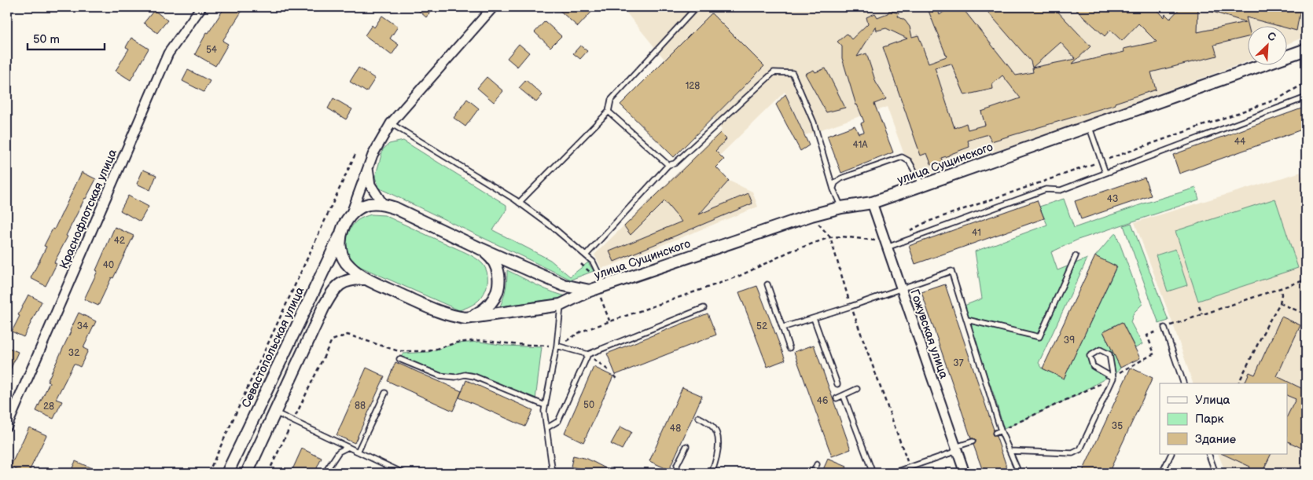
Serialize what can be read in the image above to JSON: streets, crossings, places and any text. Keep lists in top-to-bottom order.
{
  "streets": {
    "street": [
      "улица Сущинского",
      "Краснофлотская улица",
      "Гожувская улица",
      "Севастопольская улица"
    ]
  },
  "crossings": [
    ["улица Сущинского", "Гожувская улица"],
    ["улица Сущинского", "Севастопольская улица"]
  ],
  "house_numbers": [
    "54",
    "128",
    "44",
    "41А",
    "43",
    "41",
    "42",
    "40",
    "34",
    "52",
    "39",
    "32",
    "37",
    "46",
    "50",
    "88",
    "28",
    "35",
    "48"
  ],
  "legend": ["Улица", "Парк", "Здание"],
  "scale_bar": "50 m",
  "north": "top right"
}
